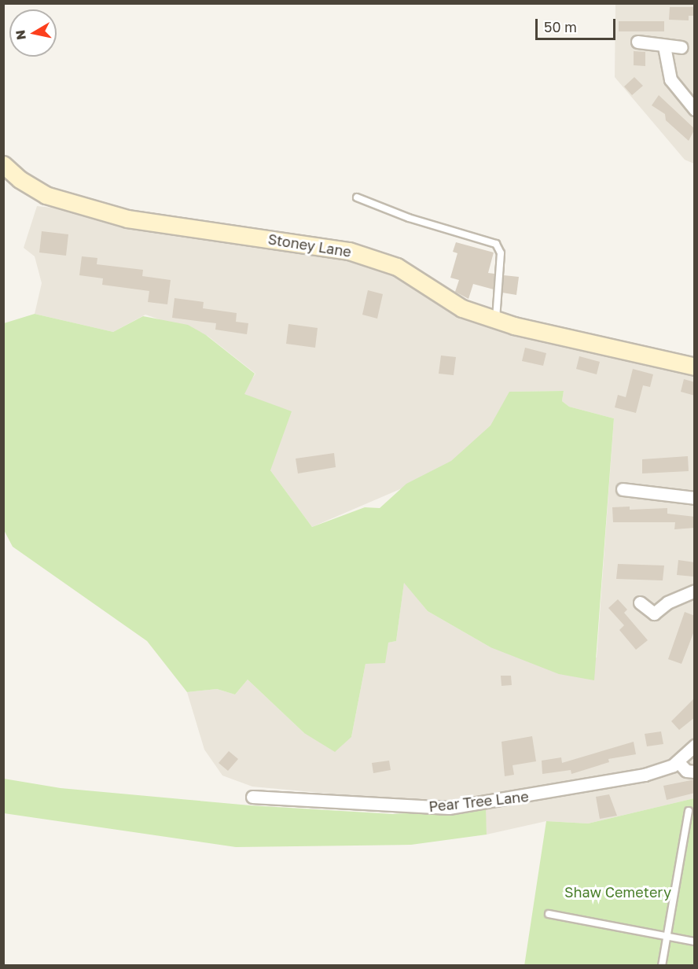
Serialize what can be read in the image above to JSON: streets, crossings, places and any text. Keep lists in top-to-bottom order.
{
  "streets": {
    "street": ["Stoney Lane", "Pear Tree Lane"]
  },
  "parks": ["Shaw Cemetery"],
  "scale_bar": "50 m",
  "north": "left"
}
